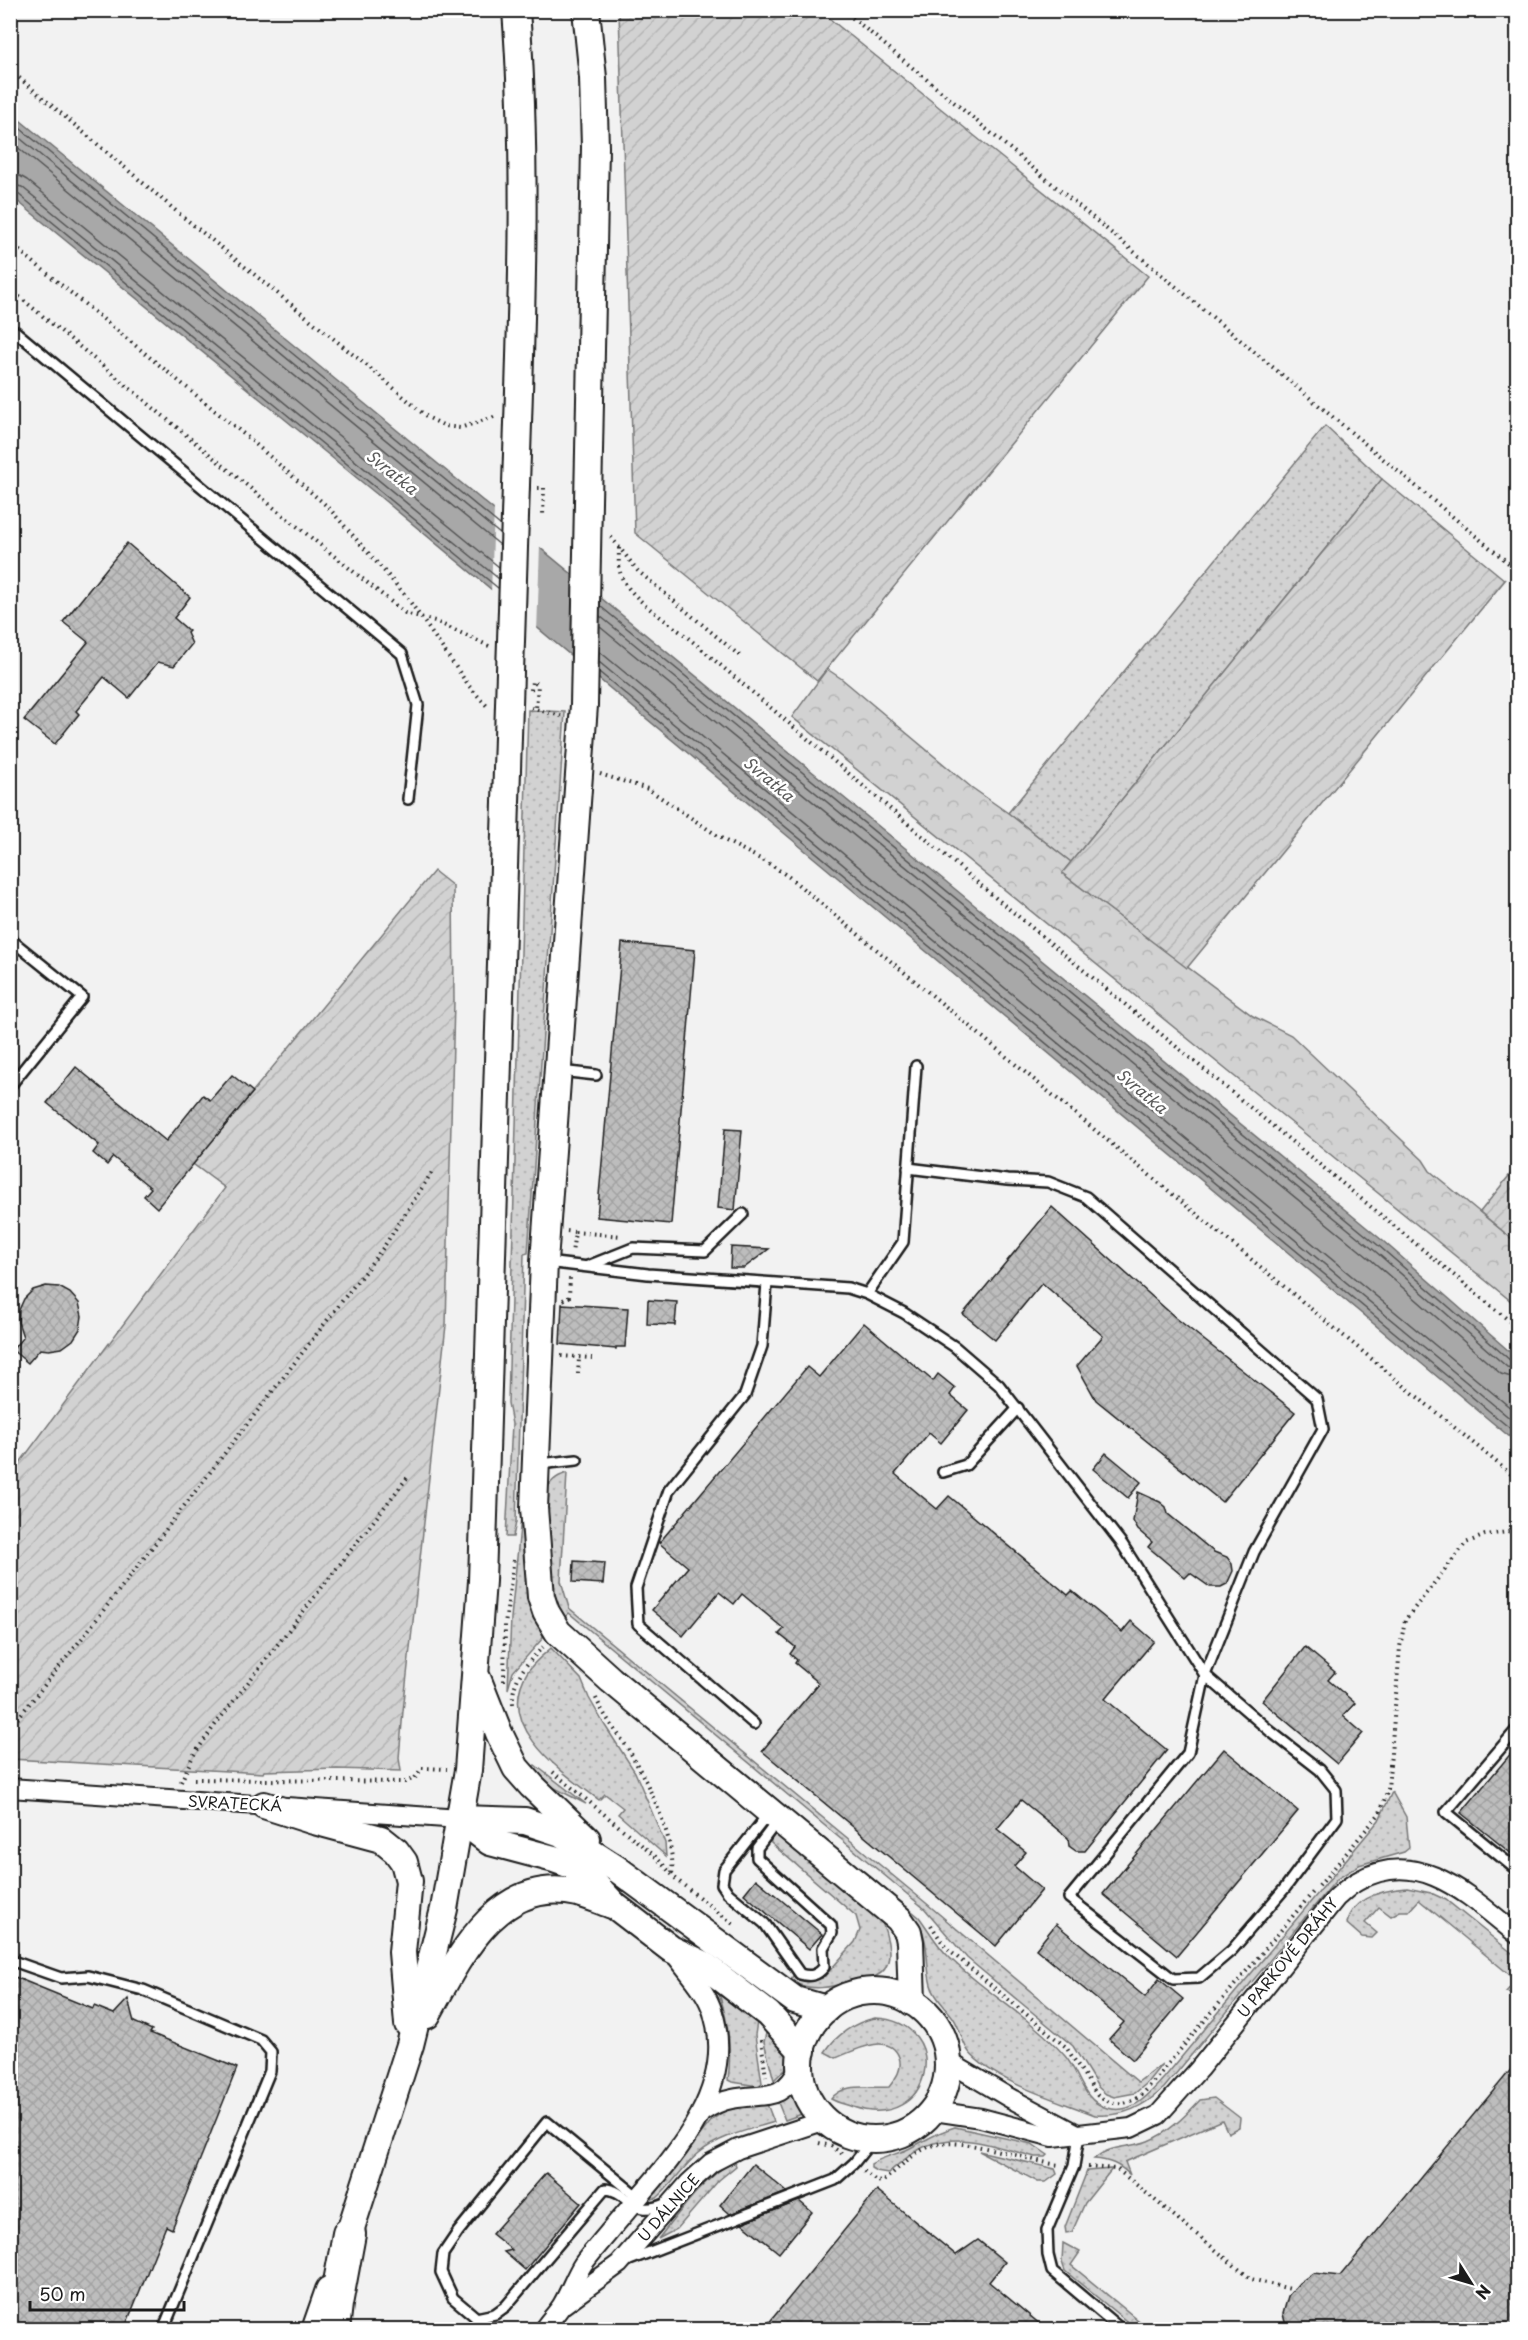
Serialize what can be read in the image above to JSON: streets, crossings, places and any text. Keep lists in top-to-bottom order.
{
  "streets": {
    "street": ["SVRATECKÁ", "U PARKOVÉ DRÁHY", "U DÁLNICE"]
  },
  "crossings": [
    ["U PARKOVÉ DRÁHY", "U DÁLNICE"]
  ],
  "water": ["Svratka"],
  "scale_bar": "50 m",
  "north": "bottom right"
}
